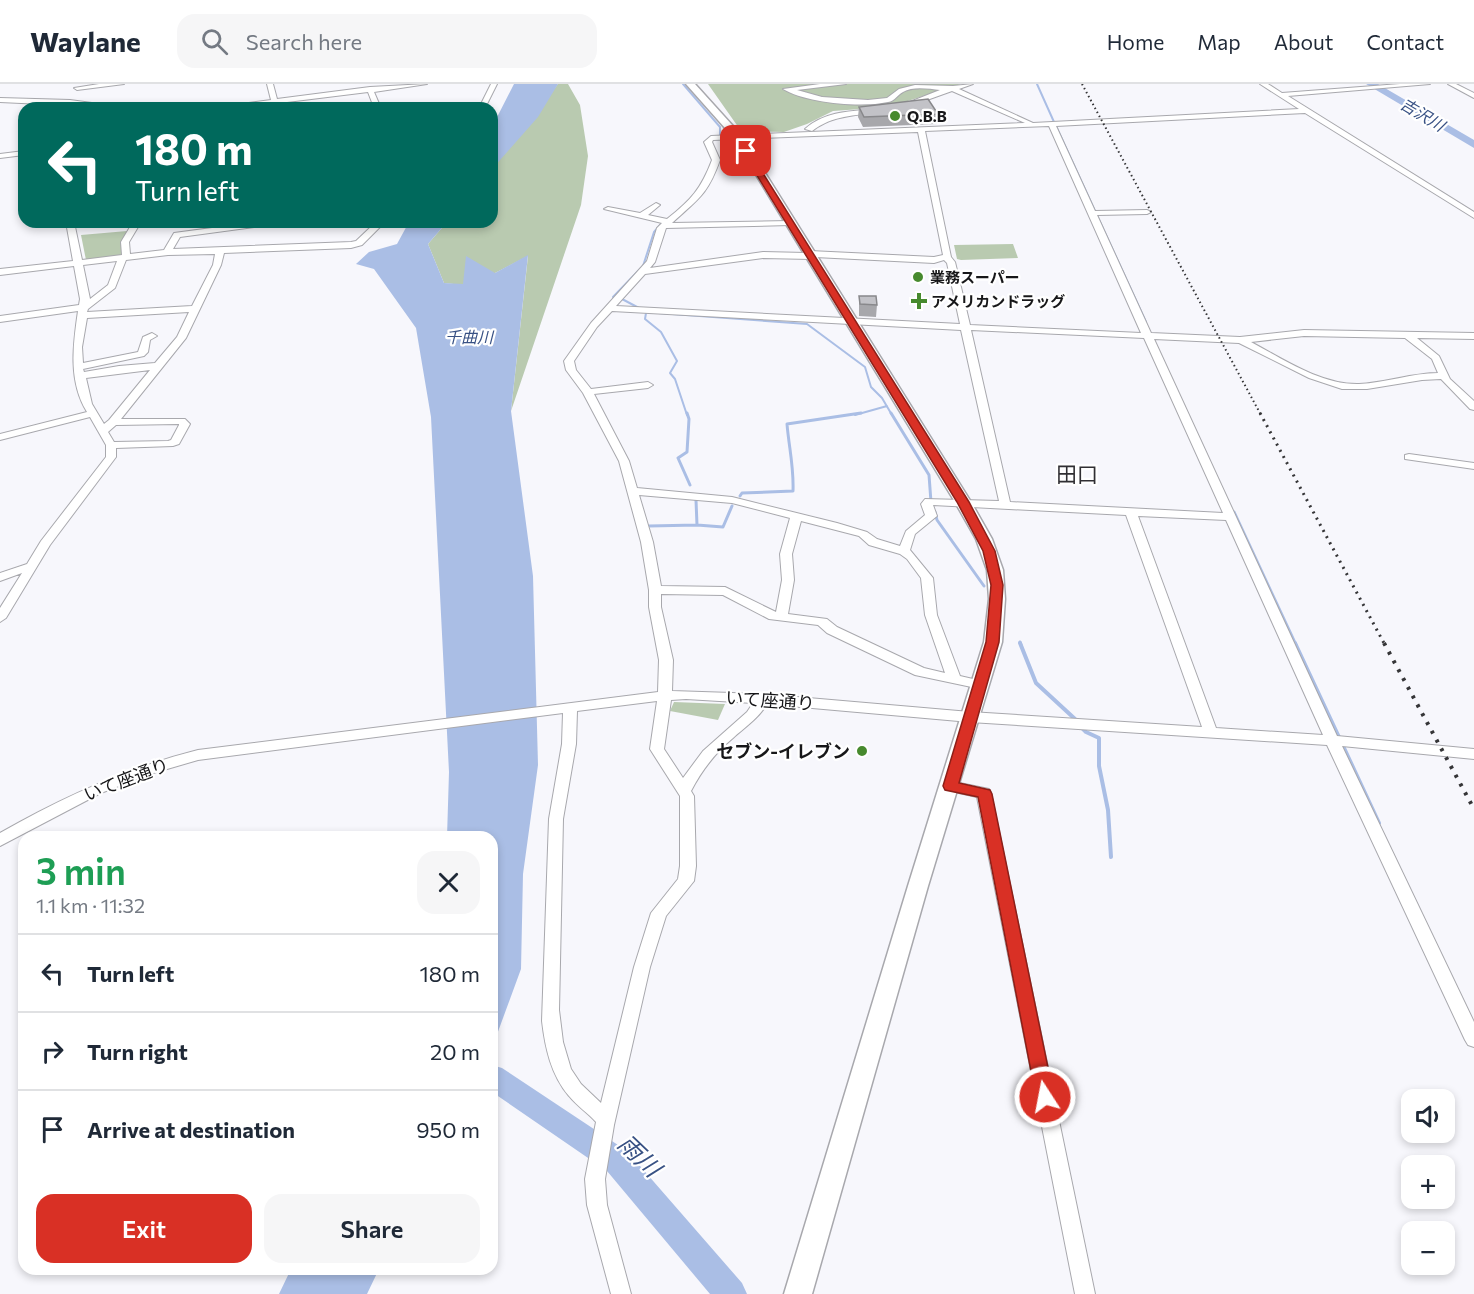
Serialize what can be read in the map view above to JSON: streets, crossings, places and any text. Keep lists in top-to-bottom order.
{
  "streets": {
    "street": ["いて座通り"]
  },
  "districts": ["田口"],
  "water": ["吉沢川", "千曲川", "雨川"],
  "places": {
    "other": ["Q.B.B", "業務スーパー", "セブン-イレブン"],
    "health": ["アメリカンドラッグ"]
  },
  "page": {
    "header": "Waylane",
    "search": "Search here",
    "nav": [
      "Home",
      "Map",
      "About",
      "Contact"
    ],
    "turn": ["180 m", "Turn left"],
    "heading": ["3 min", "1.1 km · 11:32"],
    "list": [
      {
        "name": "Turn left",
        "value": "180 m"
      },
      {
        "name": "Turn right",
        "value": "20 m"
      },
      {
        "name": "Arrive at destination",
        "value": "950 m"
      }
    ],
    "map_buttons": ["+", "−"],
    "buttons": ["Exit", "Share"]
  }
}
